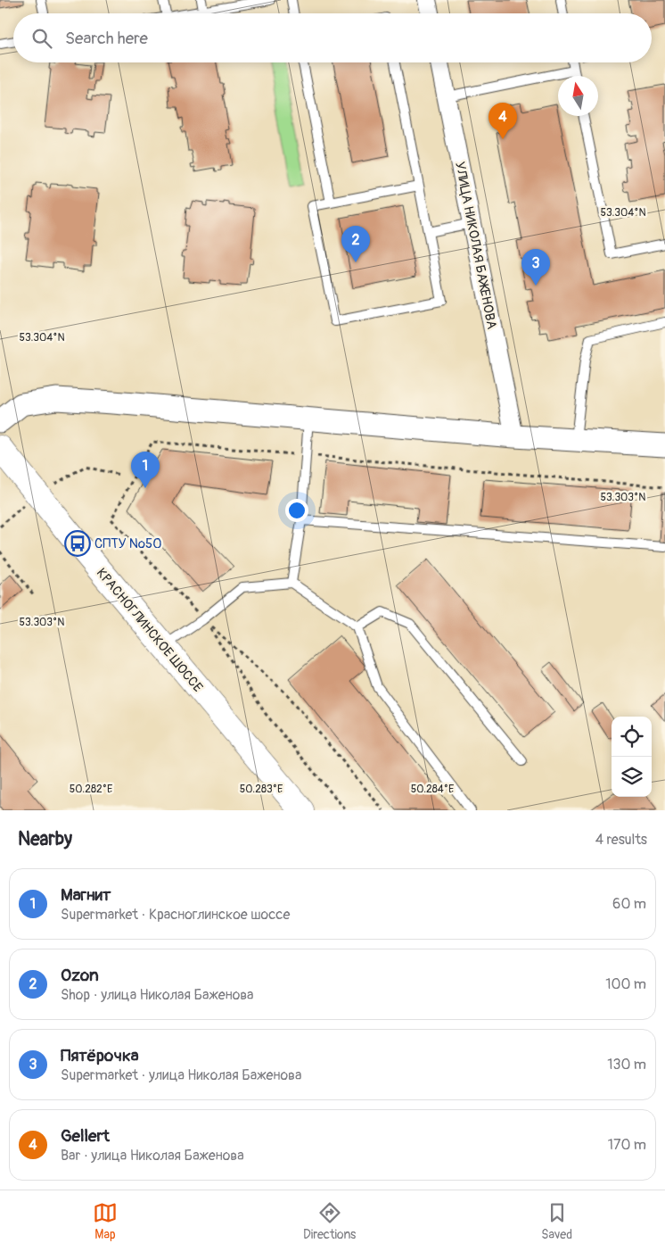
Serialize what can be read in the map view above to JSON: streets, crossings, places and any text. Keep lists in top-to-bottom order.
{
  "streets": {
    "main road": ["КРАСНОГЛИНСКОЕ ШОССЕ"],
    "street": ["УЛИЦА НИКОЛАЯ БАЖЕНОВА"]
  },
  "places": {
    "bus stop": ["СПТУ №50"]
  },
  "north": "top",
  "page": {
    "search": "Search here",
    "pins": [
      "4",
      "2",
      "3",
      "1"
    ],
    "heading": ["Nearby", "4 results"],
    "list": [
      {
        "mark": "1",
        "name": "Магнит",
        "note": "Supermarket · Красноглинское шоссе",
        "value": "60 m"
      },
      {
        "mark": "2",
        "name": "Ozon",
        "note": "Shop · улица Николая Баженова",
        "value": "100 m"
      },
      {
        "mark": "3",
        "name": "Пятёрочка",
        "note": "Supermarket · улица Николая Баженова",
        "value": "130 m"
      },
      {
        "mark": "4",
        "name": "Gellert",
        "note": "Bar · улица Николая Баженова",
        "value": "170 m"
      }
    ],
    "nav": ["Map", "Directions", "Saved"]
  },
  "coordinates": [
    "53.304°N",
    "53.303°N",
    "50.282°E",
    "50.283°E",
    "50.284°E"
  ]
}
